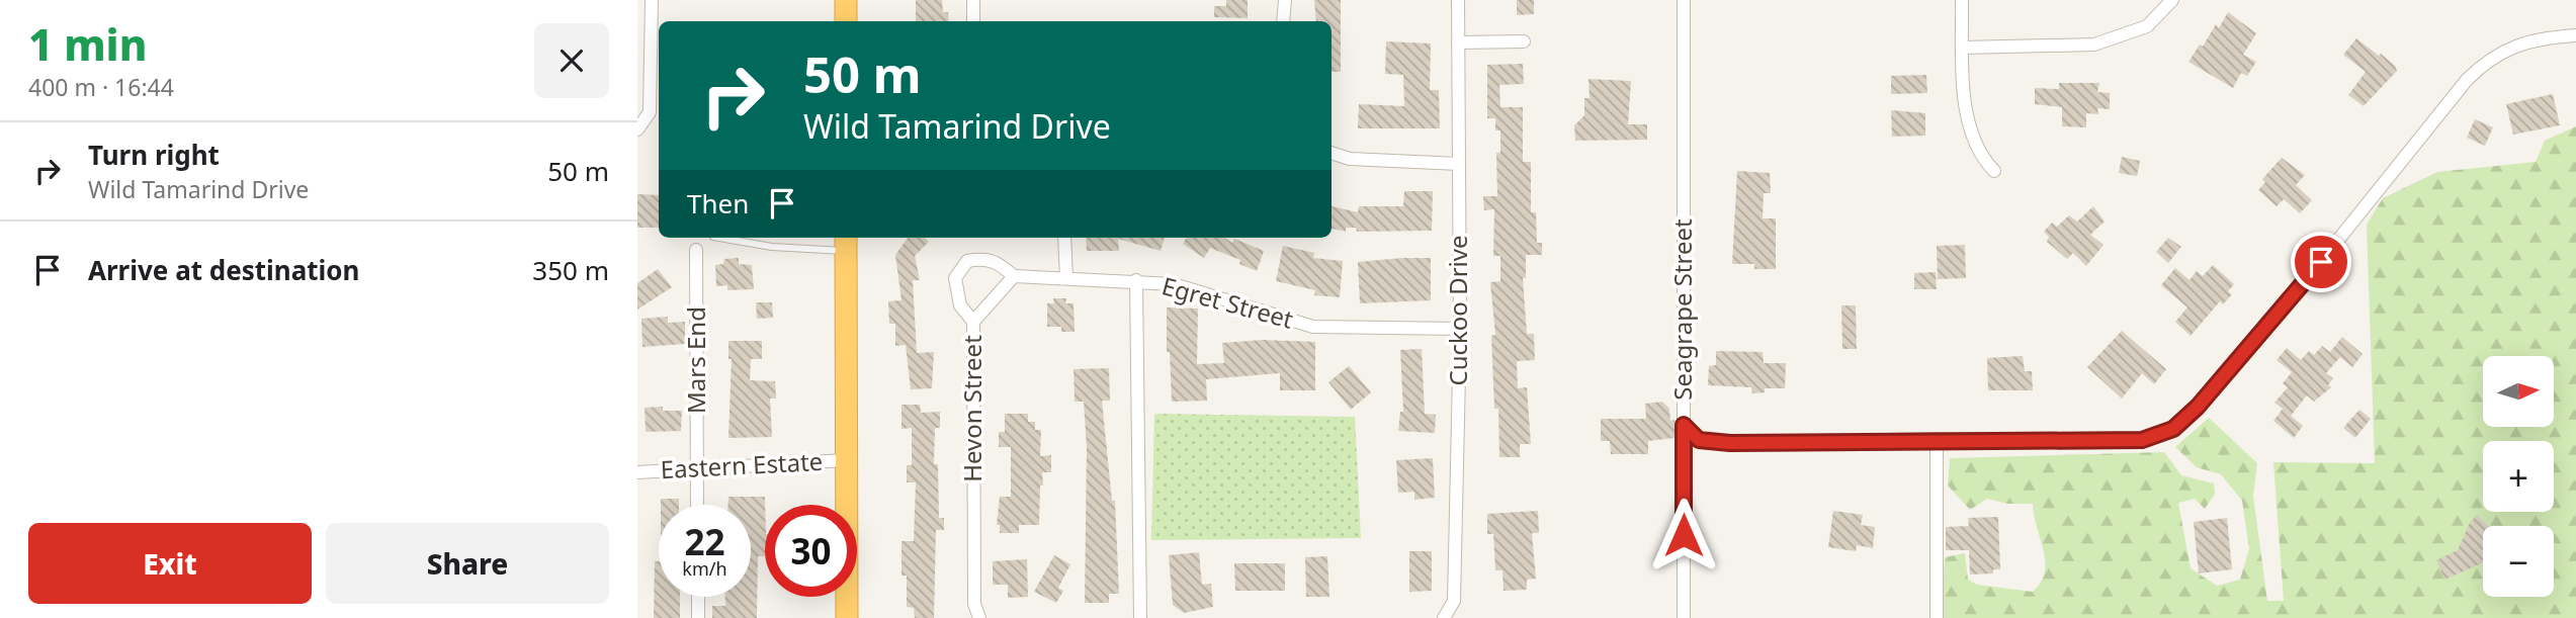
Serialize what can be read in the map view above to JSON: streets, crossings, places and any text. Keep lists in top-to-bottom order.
{
  "streets": {
    "street": [
      "Egret Street",
      "Seagrape Street",
      "Cuckoo Drive",
      "Mars End",
      "Hevon Street",
      "Eastern Estate"
    ]
  },
  "crossings": [
    ["Egret Street", "Cuckoo Drive"],
    ["Egret Street", "Hevon Street"],
    ["Mars End", "Eastern Estate"]
  ],
  "north": "right",
  "page": {
    "heading": ["1 min", "400 m · 16:44"],
    "turn": ["50 m", "Wild Tamarind Drive"],
    "list": [
      {
        "name": "Turn right",
        "note": "Wild Tamarind Drive",
        "value": "50 m"
      },
      {
        "name": "Arrive at destination",
        "value": "350 m"
      }
    ],
    "then": "Then",
    "map_buttons": ["+", "−"],
    "speed": "22 km/h",
    "limit": "30",
    "buttons": ["Exit", "Share"]
  }
}
